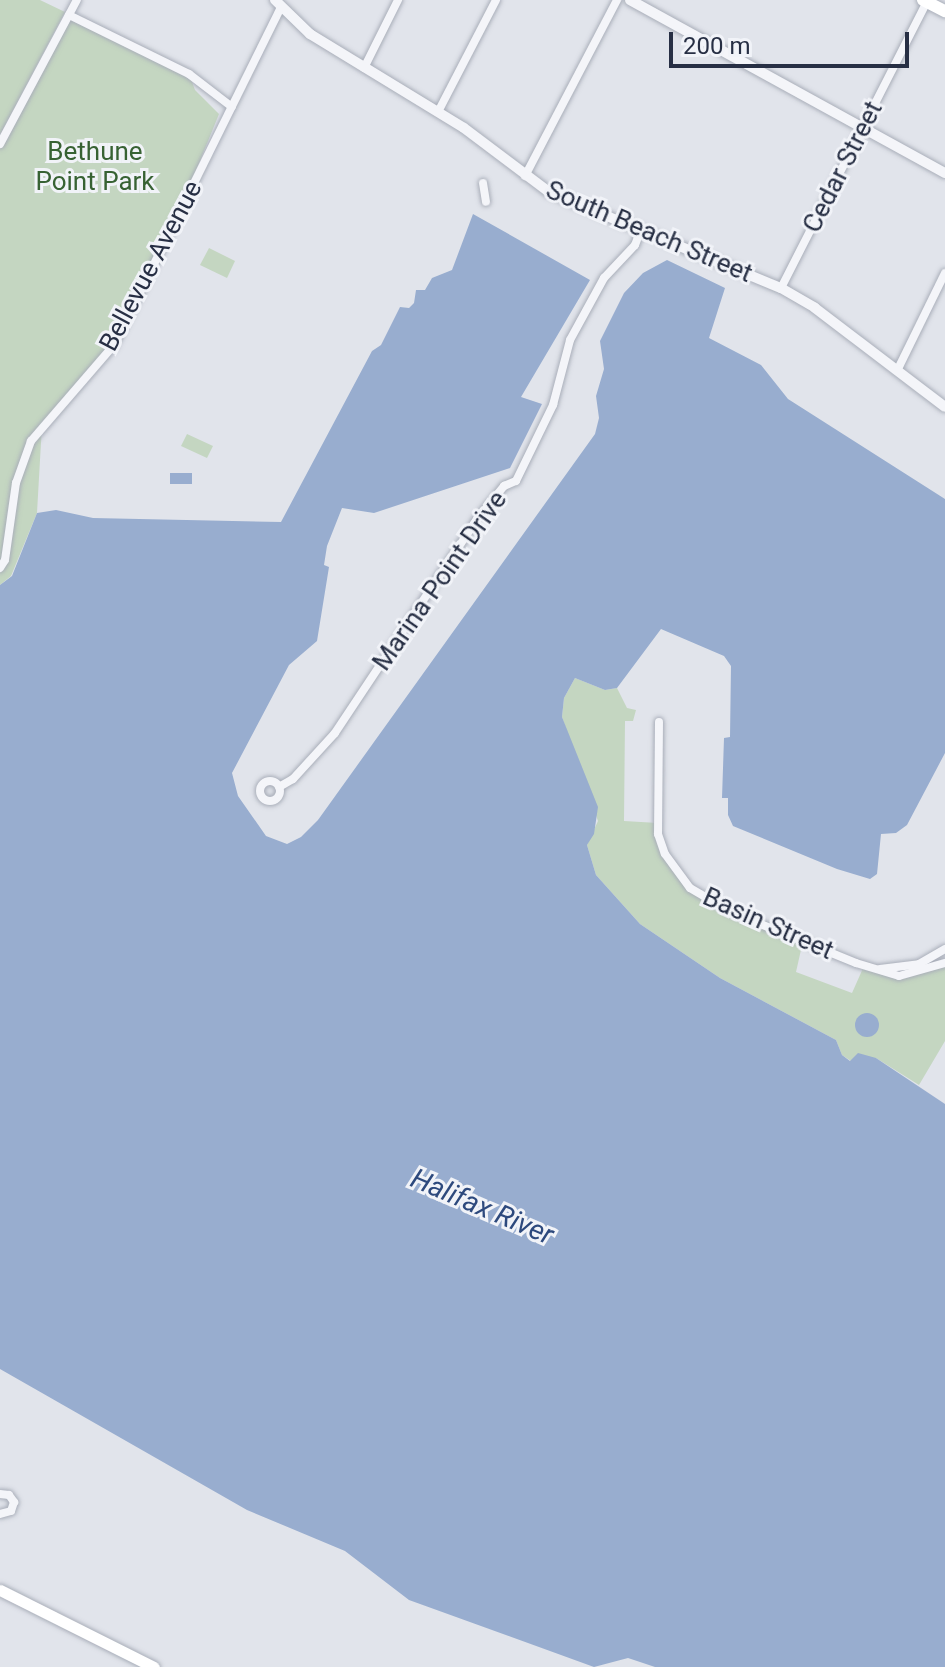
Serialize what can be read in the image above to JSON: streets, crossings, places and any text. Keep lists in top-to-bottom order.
{
  "streets": {
    "street": [
      "Cedar Street",
      "South Beach Street",
      "Bellevue Avenue",
      "Marina Point Drive",
      "Basin Street"
    ]
  },
  "crossings": [
    ["Cedar Street", "South Beach Street"],
    ["South Beach Street", "Bellevue Avenue"],
    ["South Beach Street", "Marina Point Drive"]
  ],
  "water": ["Halifax River"],
  "parks": ["Bethune Point Park"],
  "scale_bar": "200 m"
}
